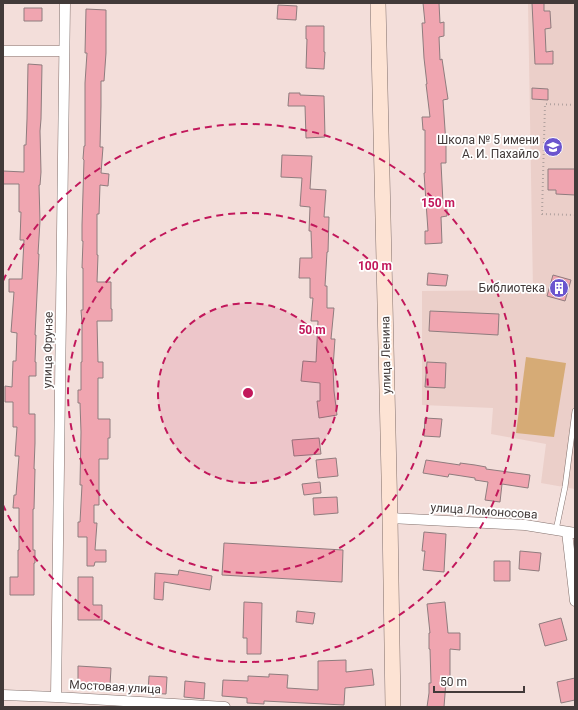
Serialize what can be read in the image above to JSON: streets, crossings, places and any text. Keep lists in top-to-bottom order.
{
  "streets": {
    "street": [
      "улица Фрунзе",
      "улица Ленина",
      "улица Ломоносова",
      "Мостовая улица"
    ]
  },
  "crossings": [
    ["улица Фрунзе", "Мостовая улица"],
    ["улица Ленина", "улица Ломоносова"]
  ],
  "places": {
    "school or university": ["Школа № 5 имени А. И. Пахайло"],
    "building": ["Библиотека"]
  },
  "scale_bar": "50 m",
  "rings": ["150 m", "100 m", "50 m"]
}
